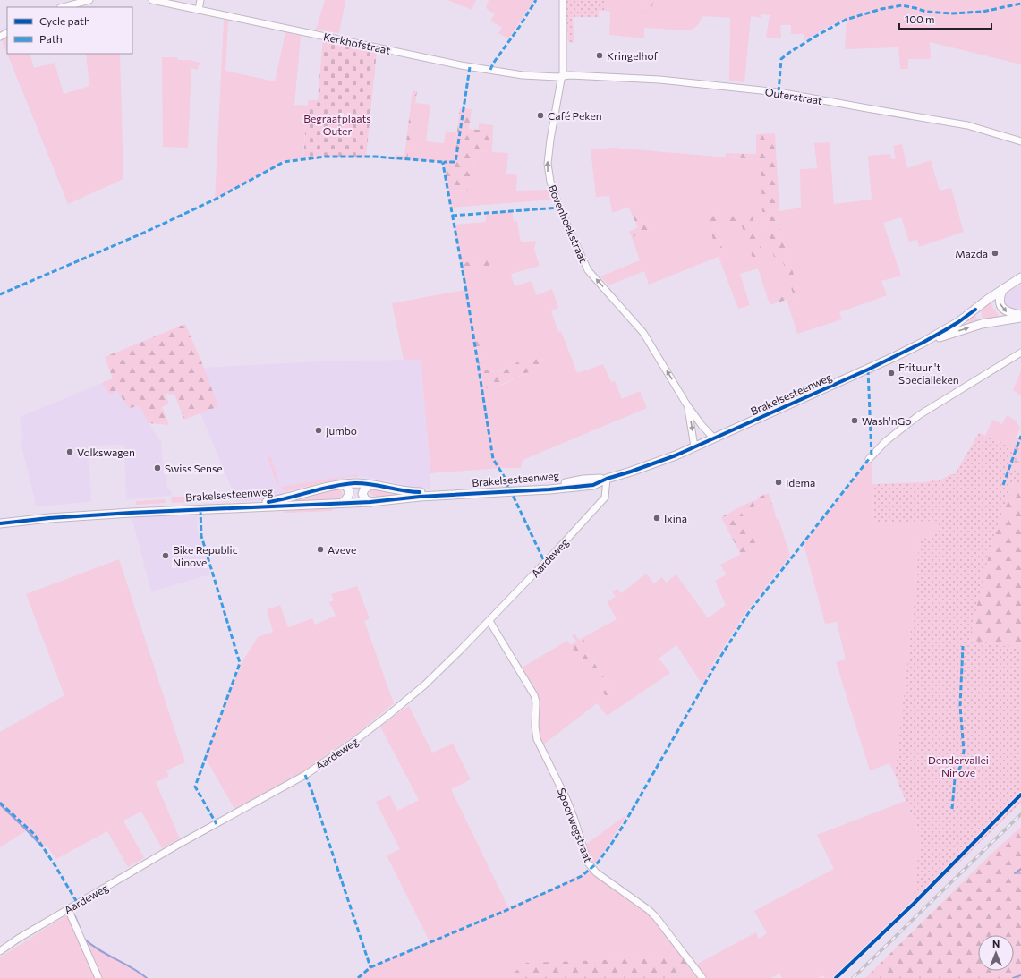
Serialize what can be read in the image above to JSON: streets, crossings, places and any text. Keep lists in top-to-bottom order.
{
  "streets": {
    "main road": ["Brakelsesteenweg"],
    "street": [
      "Kerkhofstraat",
      "Outerstraat",
      "Bovenhoekstraat",
      "Aardeweg",
      "Spoorwegstraat"
    ]
  },
  "crossings": [
    ["Kerkhofstraat", "Outerstraat"],
    ["Kerkhofstraat", "Bovenhoekstraat"],
    ["Outerstraat", "Bovenhoekstraat"],
    ["Bovenhoekstraat", "Brakelsesteenweg"],
    ["Brakelsesteenweg", "Aardeweg"],
    ["Aardeweg", "Spoorwegstraat"]
  ],
  "parks": ["Begraafplaats Outer", "Dendervallei Ninove"],
  "places": [
    "Kringelhof",
    "Café Peken",
    "Mazda",
    "Frituur 't Specialleken",
    "Wash'nGo",
    "Jumbo",
    "Volkswagen",
    "Swiss Sense",
    "Idema",
    "Ixina",
    "Aveve",
    "Bike Republic Ninove"
  ],
  "legend": ["Cycle path", "Path"],
  "scale_bar": "100 m",
  "north": "top"
}
